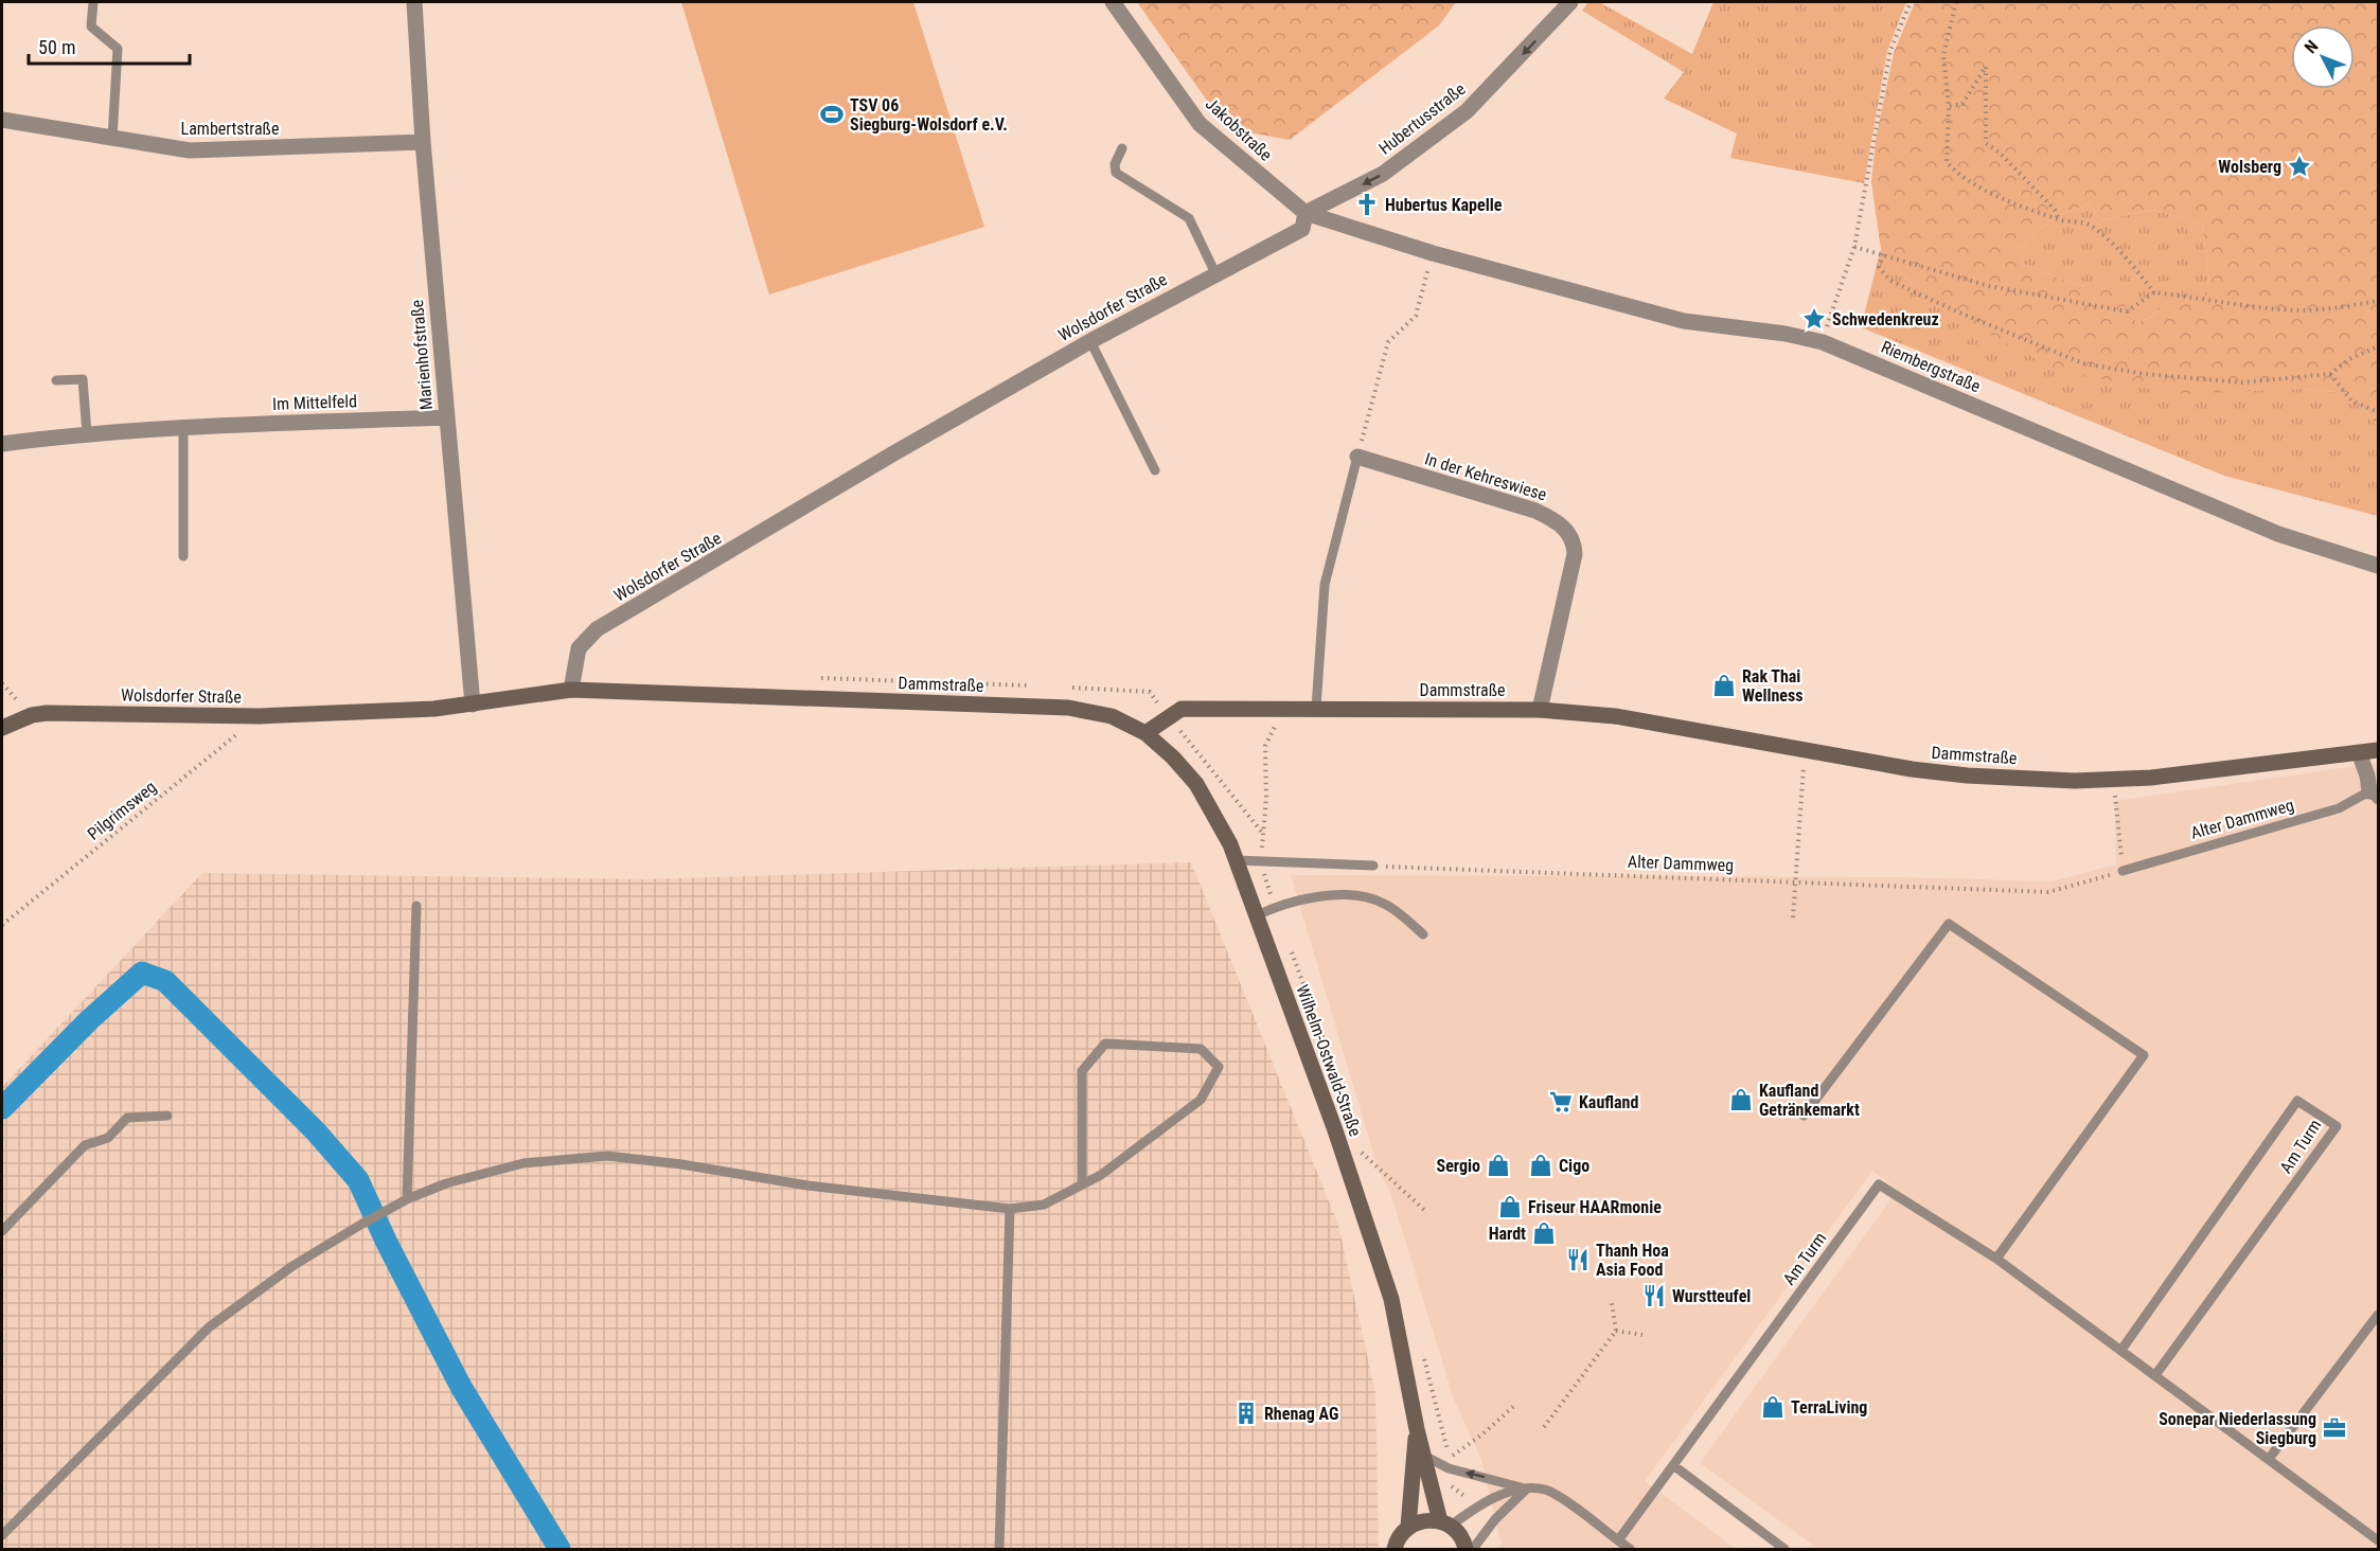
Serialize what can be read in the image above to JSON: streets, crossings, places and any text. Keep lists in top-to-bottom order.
{
  "streets": {
    "street": [
      "Hubertusstraße",
      "Lambertstraße",
      "Jakobstraße",
      "Wolsdorfer Straße",
      "Marienhofstraße",
      "Riembergstraße",
      "Im Mittelfeld",
      "In der Kehreswiese",
      "Dammstraße",
      "Wilhelm-Ostwald-Straße"
    ],
    "lane": ["Alter Dammweg", "Am Turm"],
    "path": ["Pilgrimsweg"]
  },
  "crossings": [
    ["Hubertusstraße", "Jakobstraße"],
    ["Hubertusstraße", "Wolsdorfer Straße"],
    ["Hubertusstraße", "Riembergstraße"],
    ["Lambertstraße", "Marienhofstraße"],
    ["Jakobstraße", "Wolsdorfer Straße"],
    ["Jakobstraße", "Riembergstraße"],
    ["Wolsdorfer Straße", "Marienhofstraße"],
    ["Wolsdorfer Straße", "Riembergstraße"],
    ["Wolsdorfer Straße", "Dammstraße"],
    ["Wolsdorfer Straße", "Pilgrimsweg"],
    ["Marienhofstraße", "Im Mittelfeld"],
    ["In der Kehreswiese", "Dammstraße"],
    ["Dammstraße", "Wilhelm-Ostwald-Straße"]
  ],
  "one_way": ["Hubertusstraße"],
  "places": {
    "sports": ["TSV 06 Siegburg-Wolsdorf e.V."],
    "place": ["Wolsberg", "Schwedenkreuz"],
    "church": ["Hubertus Kapelle"],
    "shop": [
      "Rak Thai Wellness",
      "Kaufland Getränkemarkt",
      "Sergio",
      "Cigo",
      "Friseur HAARmonie",
      "Hardt",
      "TerraLiving"
    ],
    "supermarket": ["Kaufland"],
    "restaurant": ["Thanh Hoa Asia Food", "Wurstteufel"],
    "building": ["Rhenag AG"],
    "office": ["Sonepar Niederlassung Siegburg"]
  },
  "scale_bar": "50 m",
  "north": "top left"
}
